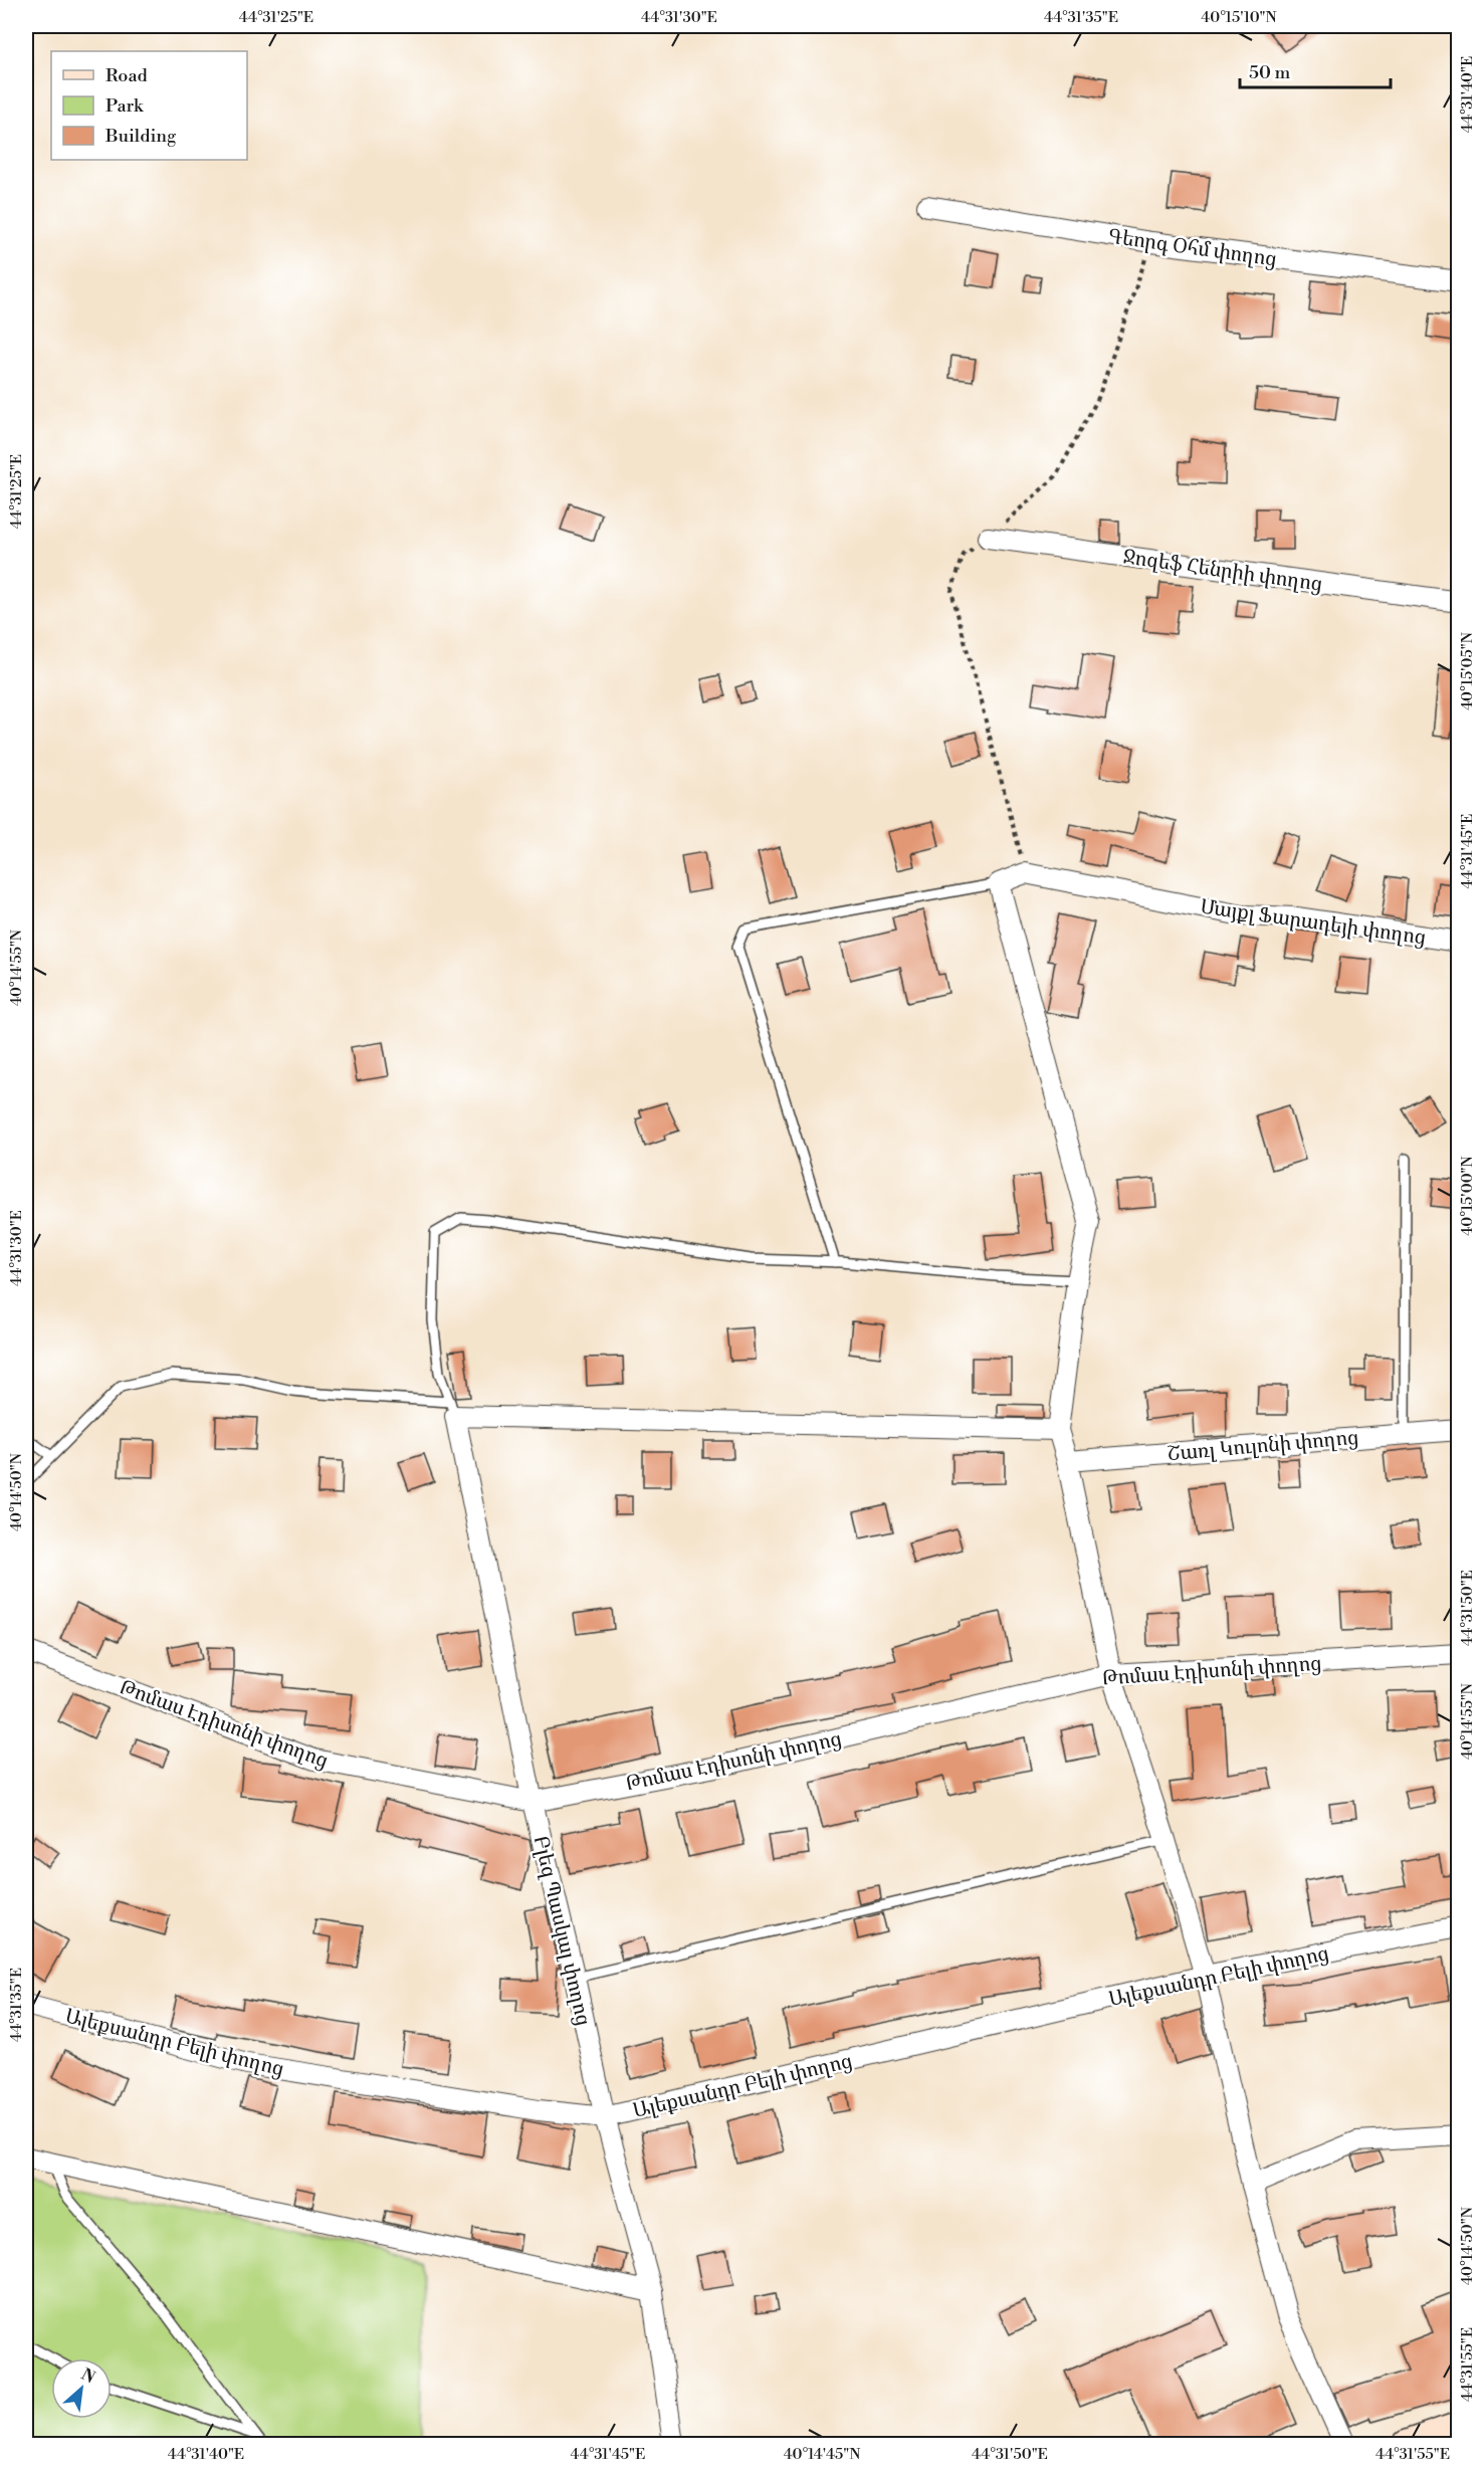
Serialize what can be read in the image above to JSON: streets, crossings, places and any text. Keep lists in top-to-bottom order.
{
  "streets": {
    "street": [
      "Գեորգ Օհմ փողոց",
      "Ջոզեֆ Հենրիի փողոց",
      "Մայքլ Ֆարադեյի փողոց",
      "Շառլ Կուլոնի փողոց",
      "Թոմաս Էդիսոնի փողոց",
      "Բլեզ Պասկալ փողոց",
      "Ալեքսանդր Բելի փողոց"
    ]
  },
  "crossings": [
    ["Թոմաս Էդիսոնի փողոց", "Բլեզ Պասկալ փողոց"],
    ["Բլեզ Պասկալ փողոց", "Ալեքսանդր Բելի փողոց"]
  ],
  "legend": ["Road", "Park", "Building"],
  "scale_bar": "50 m",
  "north": "top right",
  "coordinates": [
    "44°31'25\"E",
    "44°31'30\"E",
    "44°31'35\"E",
    "40°15'10\"N",
    "44°31'40\"E",
    "40°15'05\"N",
    "44°31'45\"E",
    "40°14'55\"N",
    "40°15'00\"N",
    "40°14'50\"N",
    "44°31'50\"E",
    "44°31'55\"E",
    "40°14'45\"N"
  ]
}
